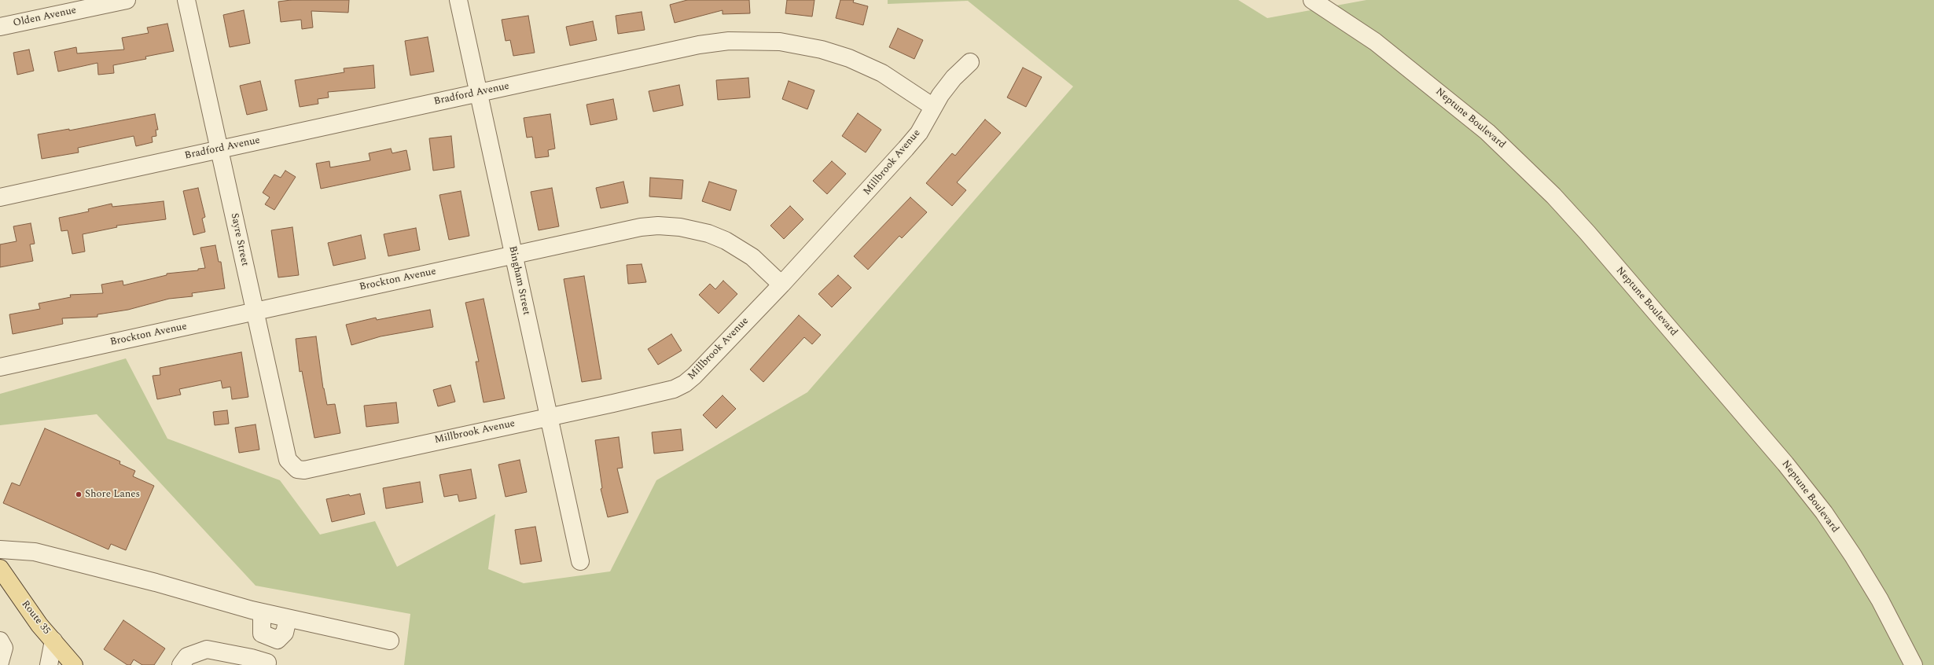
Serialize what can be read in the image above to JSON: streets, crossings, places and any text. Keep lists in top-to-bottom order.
{
  "streets": {
    "main road": ["Route 35"],
    "street": [
      "Olden Avenue",
      "Bradford Avenue",
      "Neptune Boulevard",
      "Millbrook Avenue",
      "Sayre Street",
      "Brockton Avenue",
      "Bingham Street"
    ]
  },
  "crossings": [
    ["Bradford Avenue", "Millbrook Avenue"],
    ["Bradford Avenue", "Sayre Street"],
    ["Bradford Avenue", "Bingham Street"],
    ["Millbrook Avenue", "Sayre Street"],
    ["Millbrook Avenue", "Brockton Avenue"],
    ["Millbrook Avenue", "Bingham Street"],
    ["Sayre Street", "Brockton Avenue"],
    ["Brockton Avenue", "Bingham Street"]
  ],
  "places": ["Shore Lanes"]
}
